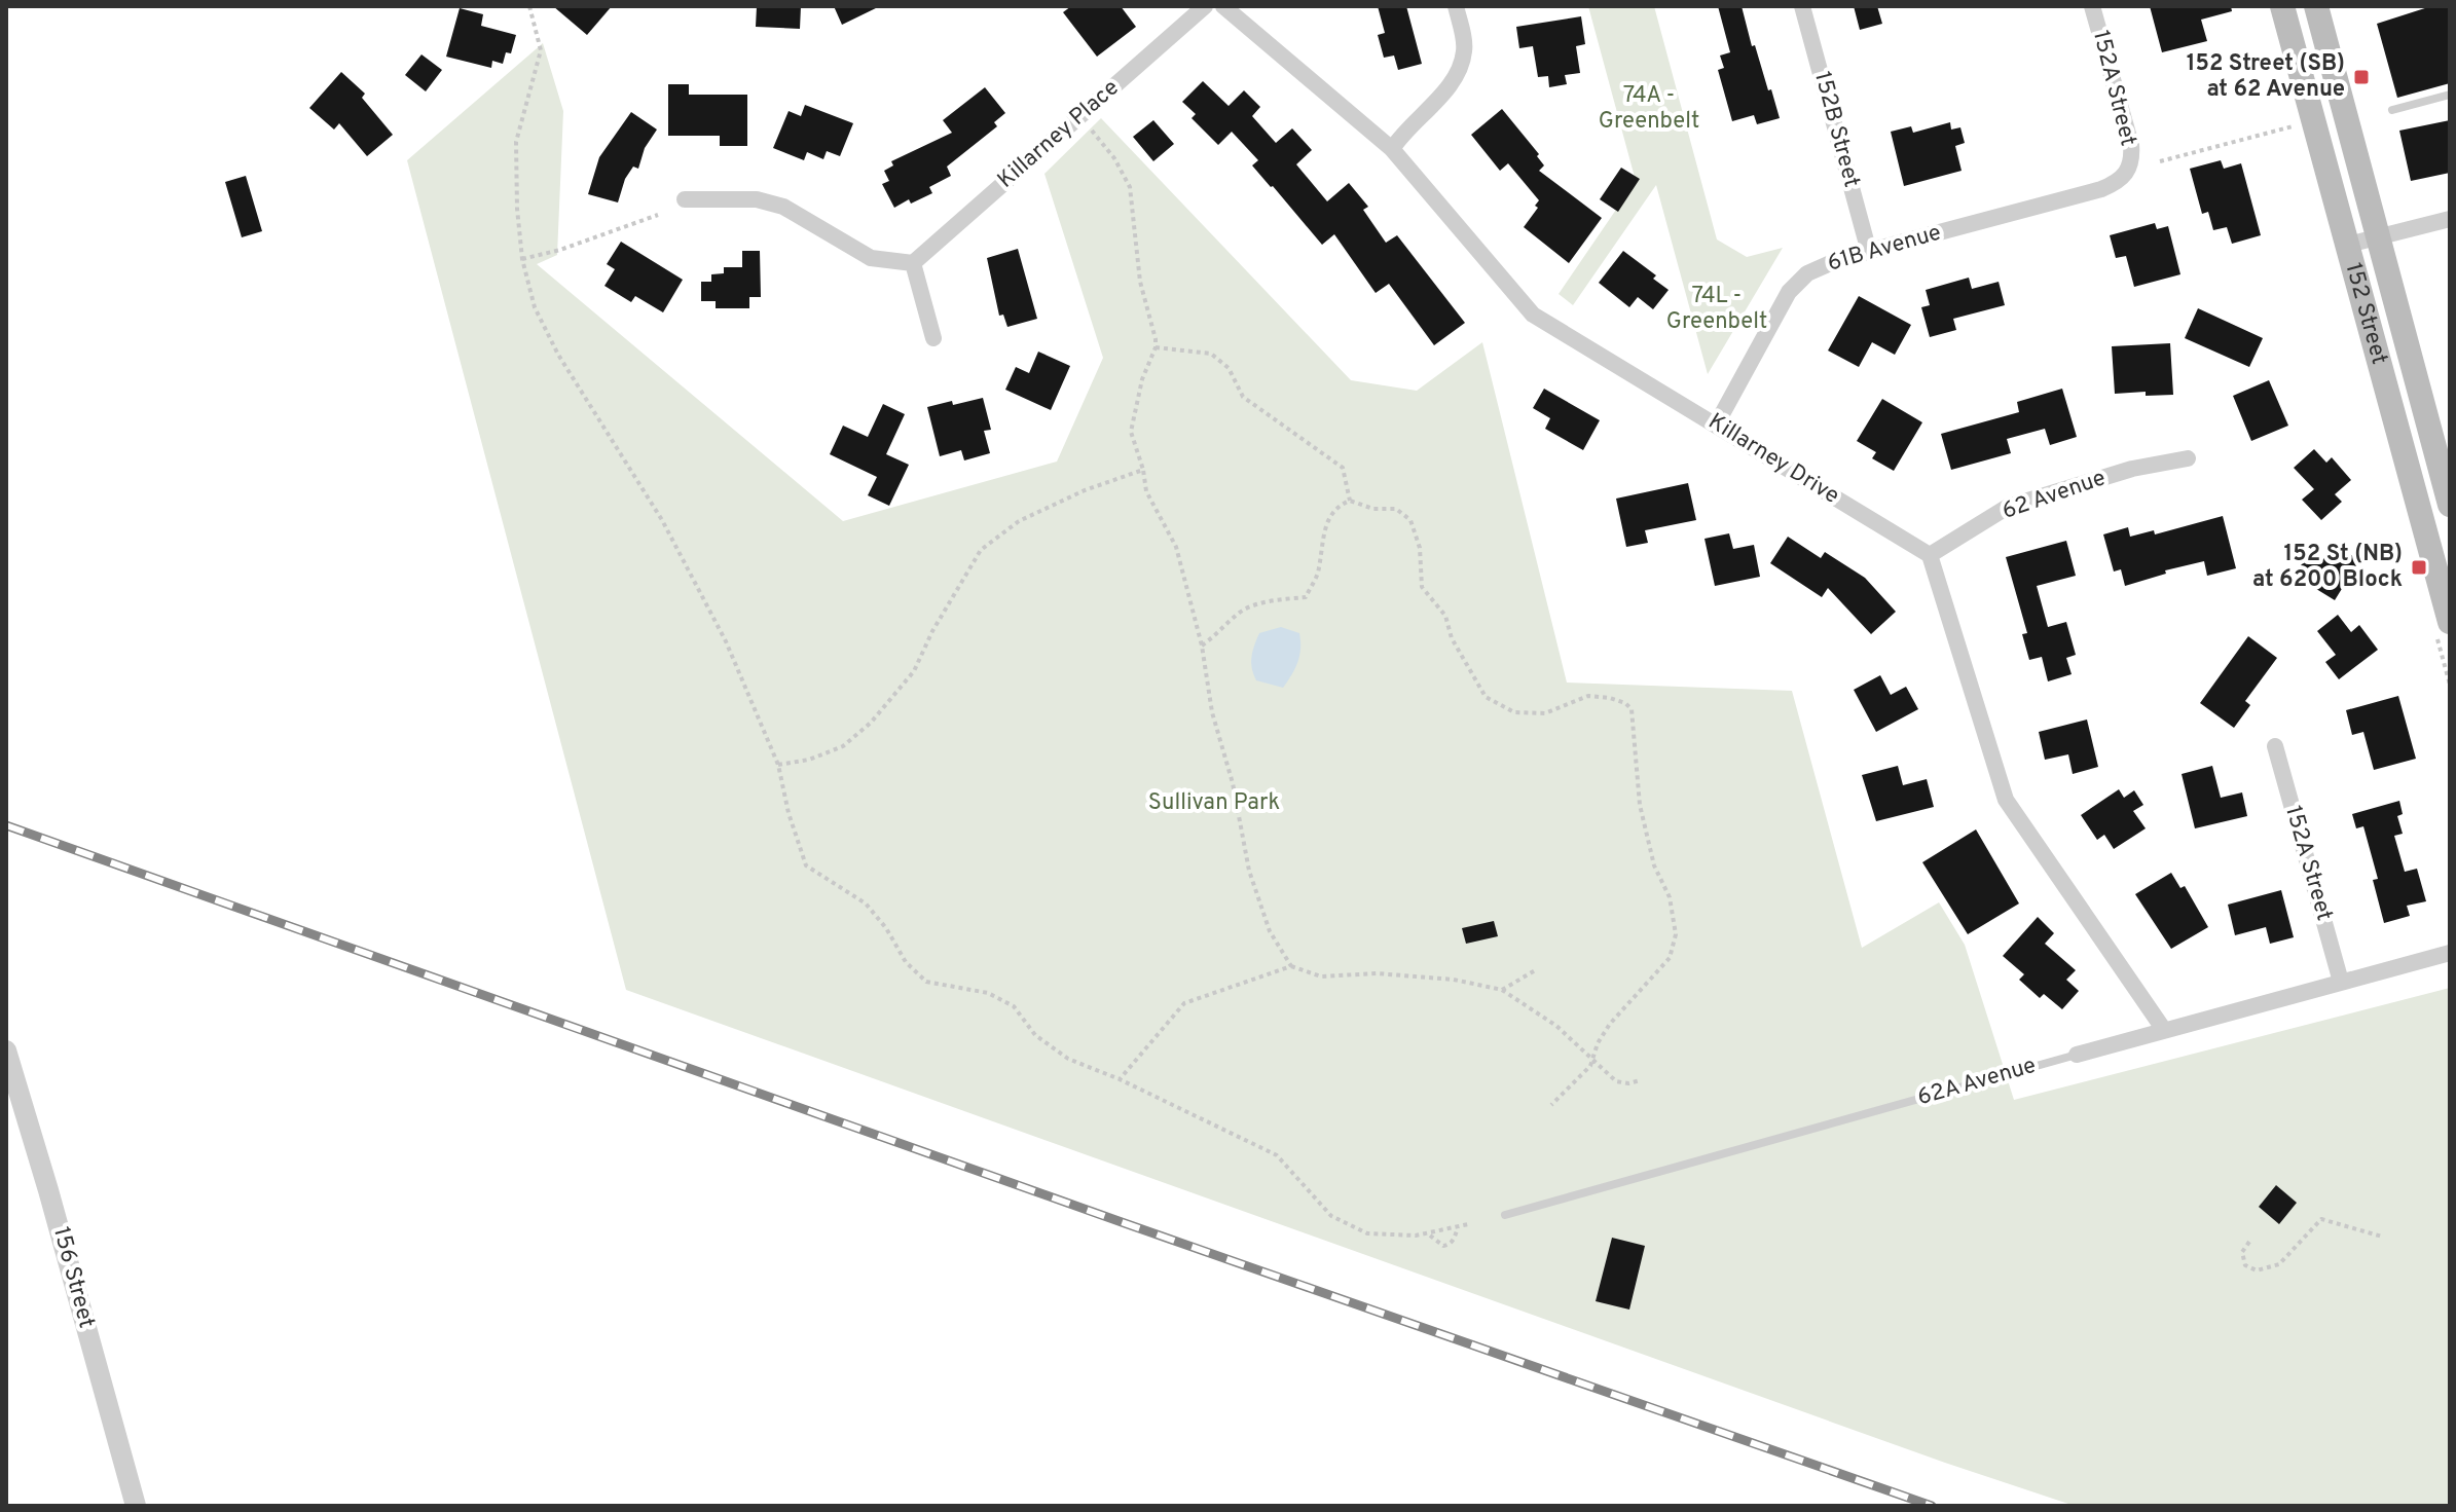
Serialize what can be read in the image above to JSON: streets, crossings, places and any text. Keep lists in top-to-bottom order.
{
  "streets": {
    "main road": ["152 Street"],
    "street": [
      "152A Street",
      "152B Street",
      "Killarney Place",
      "61B Avenue",
      "Killarney Drive",
      "62 Avenue",
      "62A Avenue",
      "156 Street"
    ]
  },
  "crossings": [
    ["152A Street", "61B Avenue"],
    ["152A Street", "62A Avenue"],
    ["152B Street", "61B Avenue"],
    ["61B Avenue", "Killarney Drive"],
    ["Killarney Drive", "62 Avenue"]
  ],
  "parks": ["74A - Greenbelt", "74L - Greenbelt", "Sullivan Park"],
  "places": {
    "transit": ["152 Street (SB) at 62 Avenue", "152 St (NB) at 6200 Block"]
  }
}
